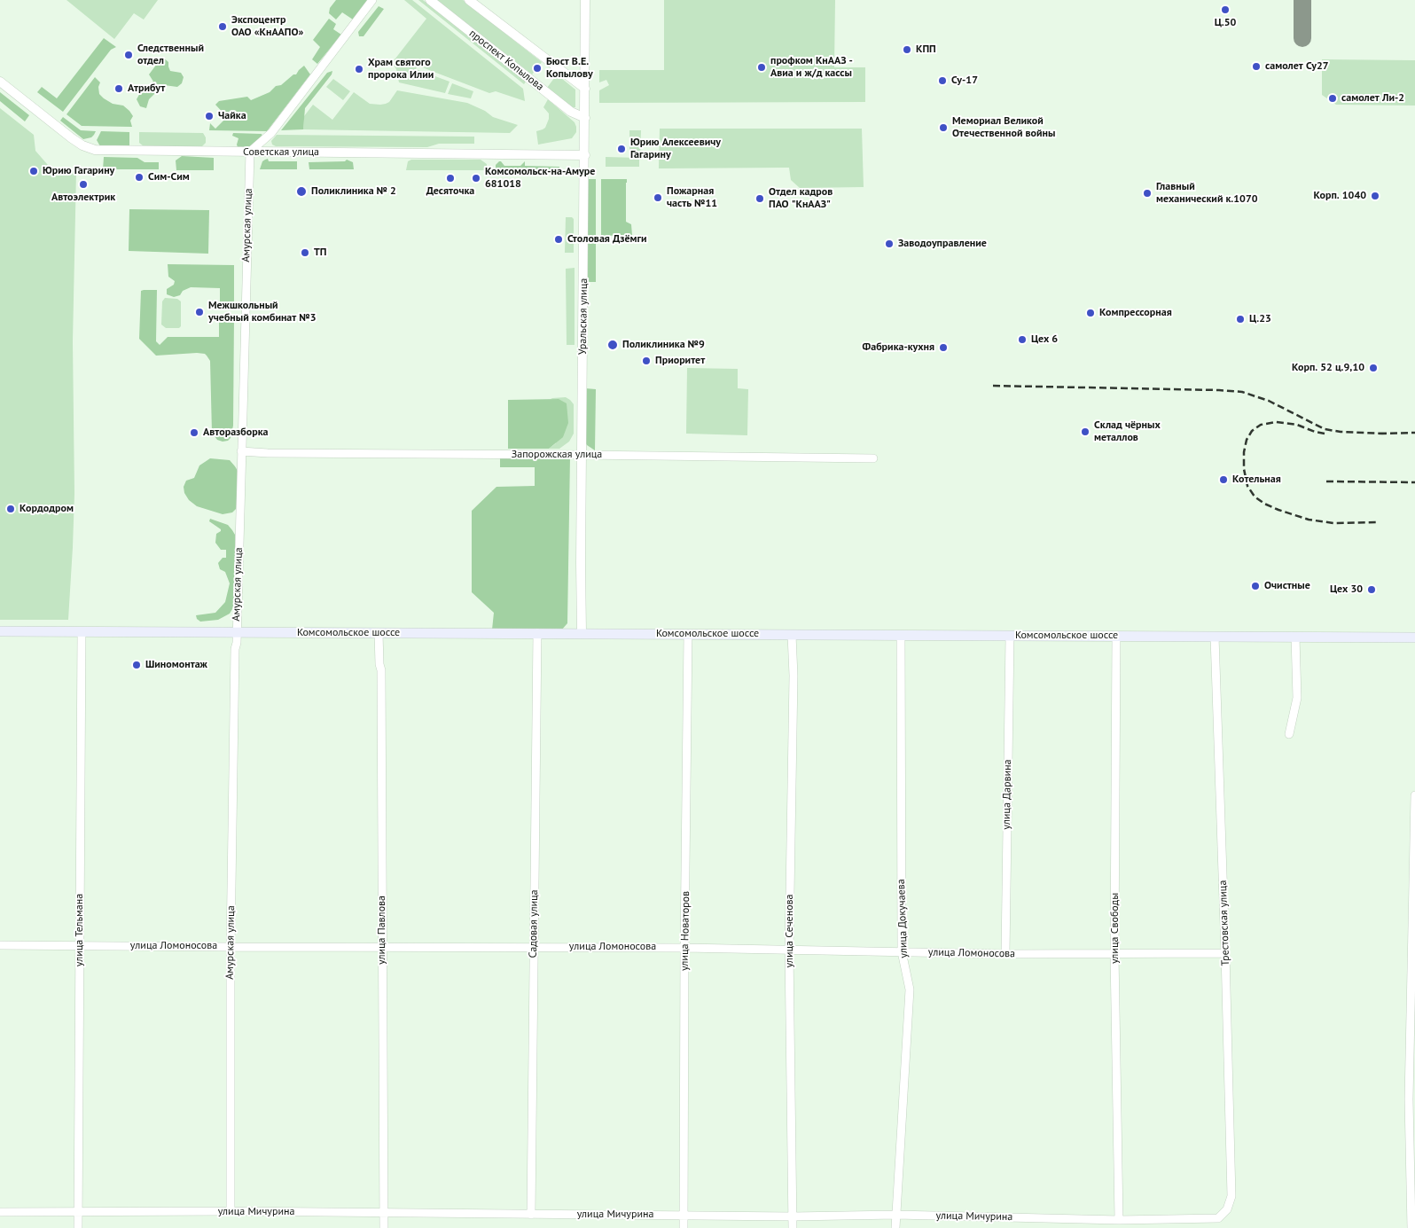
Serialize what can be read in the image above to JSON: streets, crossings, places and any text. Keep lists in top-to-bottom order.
{
  "streets": {
    "main road": ["Комсомольское шоссе"],
    "street": [
      "проспект Копылова",
      "Советская улица",
      "Амурская улица",
      "Уральская улица",
      "Запорожская улица",
      "улица Дарвина",
      "улица Докучаева",
      "Трестовская улица",
      "Садовая улица",
      "улица Свободы",
      "улица Тельмана",
      "улица Павлова",
      "улица Новаторов",
      "улица Сеченова",
      "улица Ломоносова",
      "улица Мичурина"
    ]
  },
  "crossings": [
    ["проспект Копылова", "Уральская улица"],
    ["Советская улица", "Амурская улица"],
    ["Советская улица", "Уральская улица"],
    ["Амурская улица", "Запорожская улица"],
    ["Амурская улица", "Комсомольское шоссе"],
    ["Амурская улица", "улица Ломоносова"],
    ["Амурская улица", "улица Мичурина"],
    ["Уральская улица", "Запорожская улица"],
    ["Уральская улица", "Комсомольское шоссе"],
    ["Комсомольское шоссе", "улица Дарвина"],
    ["Комсомольское шоссе", "улица Докучаева"],
    ["Комсомольское шоссе", "Трестовская улица"],
    ["Комсомольское шоссе", "Садовая улица"],
    ["Комсомольское шоссе", "улица Свободы"],
    ["Комсомольское шоссе", "улица Тельмана"],
    ["Комсомольское шоссе", "улица Павлова"],
    ["Комсомольское шоссе", "улица Новаторов"],
    ["Комсомольское шоссе", "улица Сеченова"],
    ["улица Дарвина", "улица Ломоносова"],
    ["улица Докучаева", "улица Ломоносова"],
    ["улица Докучаева", "улица Мичурина"],
    ["Трестовская улица", "улица Ломоносова"],
    ["Трестовская улица", "улица Мичурина"],
    ["Садовая улица", "улица Ломоносова"],
    ["Садовая улица", "улица Мичурина"],
    ["улица Свободы", "улица Ломоносова"],
    ["улица Свободы", "улица Мичурина"],
    ["улица Тельмана", "улица Ломоносова"],
    ["улица Тельмана", "улица Мичурина"],
    ["улица Павлова", "улица Ломоносова"],
    ["улица Павлова", "улица Мичурина"],
    ["улица Новаторов", "улица Ломоносова"],
    ["улица Новаторов", "улица Мичурина"],
    ["улица Сеченова", "улица Ломоносова"],
    ["улица Сеченова", "улица Мичурина"]
  ],
  "places": [
    "Ц.50",
    "Экспоцентр ОАО «КнААПО»",
    "КПП",
    "Следственный отдел",
    "самолет Су27",
    "профком КнААЗ - Авиа и ж/д кассы",
    "Бюст В.Е. Копылову",
    "Храм святого пророка Илии",
    "Су-17",
    "Атрибут",
    "самолет Ли-2",
    "Чайка",
    "Мемориал Великой Отечественной войны",
    "Юрию Алексеевичу Гагарину",
    "Юрию Гагарину",
    "Сим-Сим",
    "Десяточка",
    "Комсомольск-на-Амуре 681018",
    "Автоэлектрик",
    "Поликлиника № 2",
    "Главный механический к.1070",
    "Корп. 1040",
    "Пожарная часть №11",
    "Отдел кадров ПАО \"КнААЗ\"",
    "Столовая Дзёмги",
    "Заводоуправление",
    "ТП",
    "Межшкольный учебный комбинат №3",
    "Компрессорная",
    "Ц.23",
    "Цех 6",
    "Поликлиника №9",
    "Фабрика-кухня",
    "Приоритет",
    "Корп. 52 ц.9,10",
    "Склад чёрных металлов",
    "Авторазборка",
    "Котельная",
    "Кордодром",
    "Очистные",
    "Цех 30",
    "Шиномонтаж"
  ]
}
